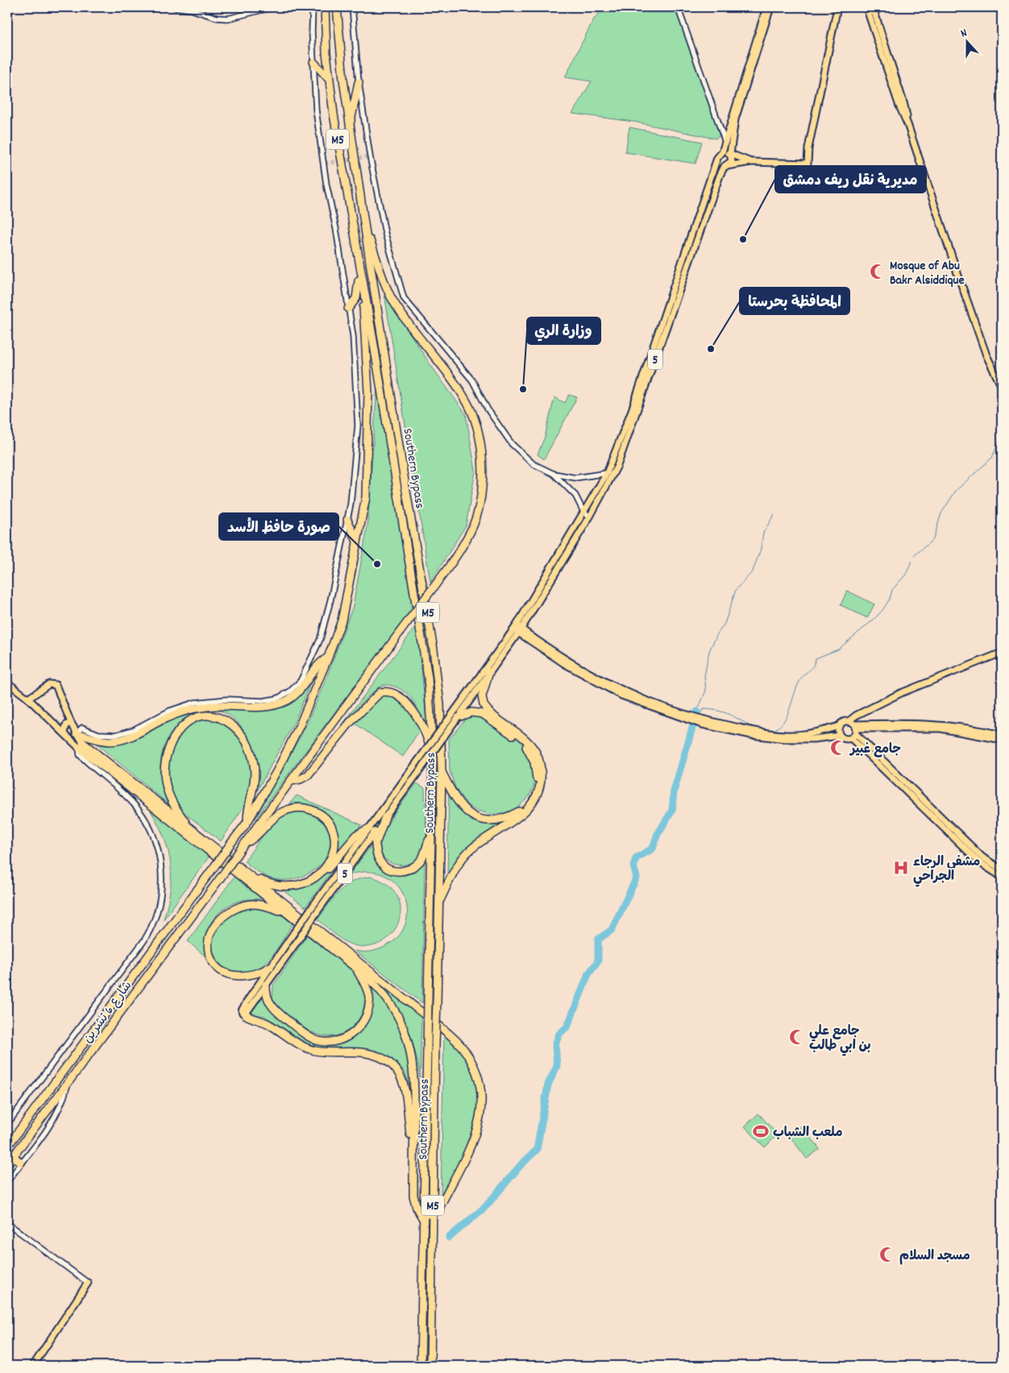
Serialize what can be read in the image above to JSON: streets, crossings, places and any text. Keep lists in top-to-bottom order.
{
  "streets": {
    "highway": ["M5", "Southern Bypass", "شارع 6 تشرين"],
    "main road": ["5"]
  },
  "crossings": [
    ["M5", "Southern Bypass"],
    ["M5", "شارع 6 تشرين"],
    ["Southern Bypass", "شارع 6 تشرين"]
  ],
  "places": {
    "other": [
      "مديرية نقل ريف دمشق",
      "المحافظة بحرستا",
      "وزارة الري",
      "صورة حافظ الأسد"
    ],
    "mosque": [
      "Mosque of Abu Bakr Alsiddique",
      "جامع غبير",
      "جامع علي بن ابي طالب",
      "مسجد السلام"
    ],
    "hospital": ["مشفى الرجاء الجراحي"],
    "sports": ["ملعب الشباب"]
  },
  "north": "top"
}
